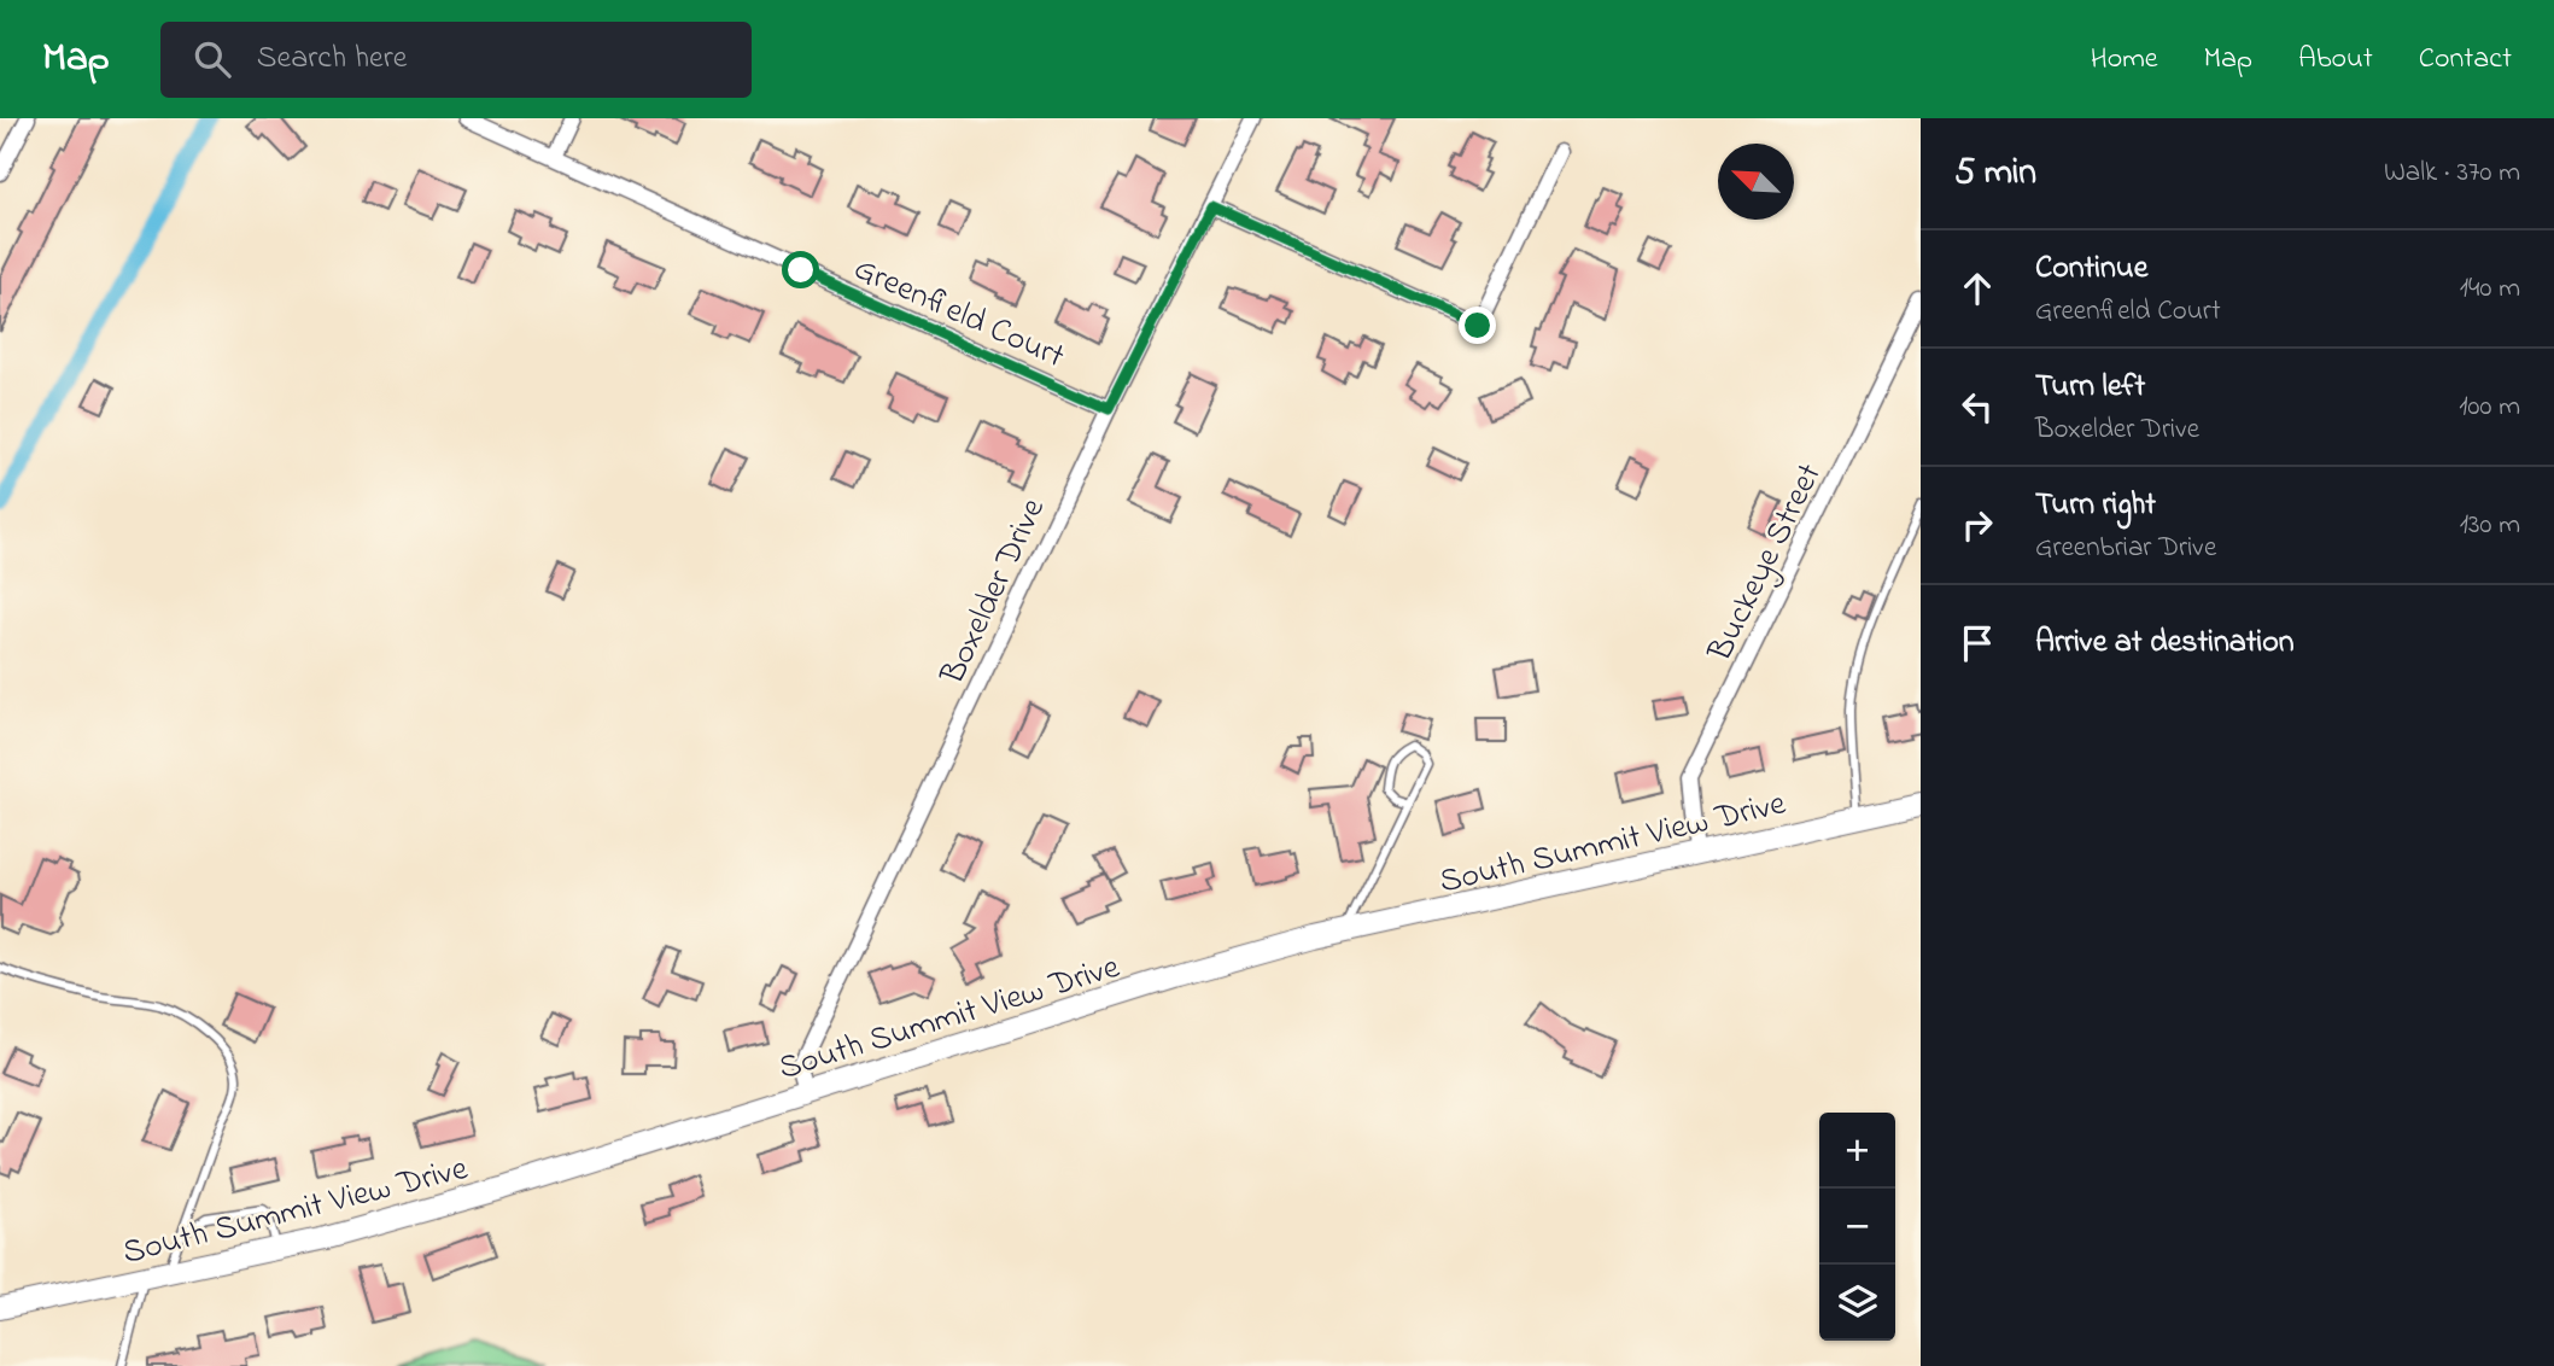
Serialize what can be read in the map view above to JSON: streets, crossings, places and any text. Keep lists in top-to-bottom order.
{
  "streets": {
    "street": [
      "Greenfield Court",
      "Buckeye Street",
      "Boxelder Drive",
      "South Summit View Drive"
    ]
  },
  "crossings": [
    ["Greenfield Court", "Boxelder Drive"],
    ["Buckeye Street", "South Summit View Drive"],
    ["Boxelder Drive", "South Summit View Drive"]
  ],
  "north": "top left",
  "page": {
    "header": "Map",
    "search": "Search here",
    "nav": [
      "Home",
      "Map",
      "About",
      "Contact"
    ],
    "heading": ["5 min", "Walk · 370 m"],
    "list": [
      ["Continue", "Greenfield Court", "140 m"],
      ["Turn left", "Boxelder Drive", "100 m"],
      ["Turn right", "Greenbriar Drive", "130 m"],
      "Arrive at destination"
    ],
    "map_buttons": ["+", "−"]
  }
}
